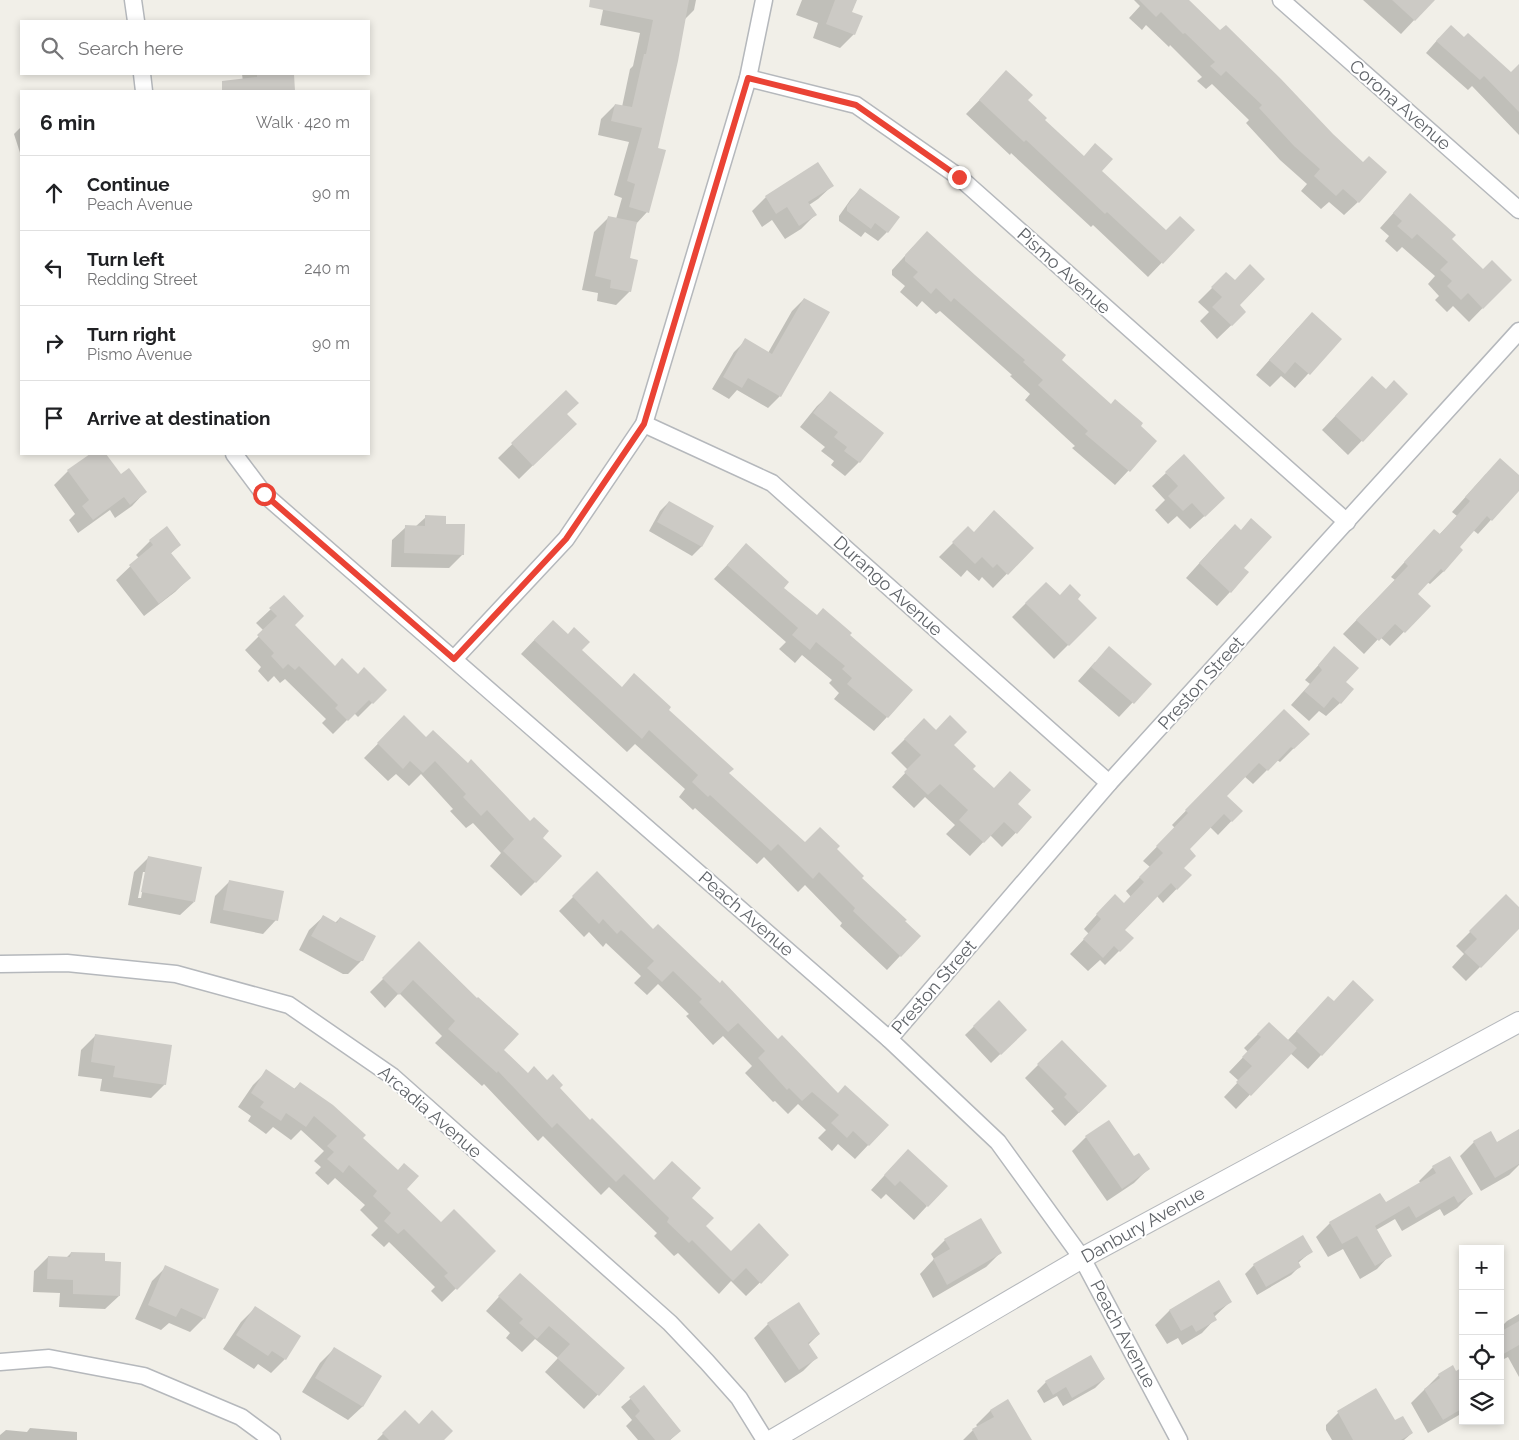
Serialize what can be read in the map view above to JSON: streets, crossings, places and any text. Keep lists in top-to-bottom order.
{
  "streets": {
    "street": [
      "Corona Avenue",
      "Pismo Avenue",
      "Durango Avenue",
      "Preston Street",
      "Peach Avenue",
      "Arcadia Avenue",
      "Danbury Avenue"
    ]
  },
  "crossings": [
    ["Pismo Avenue", "Preston Street"],
    ["Durango Avenue", "Preston Street"],
    ["Preston Street", "Peach Avenue"],
    ["Peach Avenue", "Danbury Avenue"]
  ],
  "page": {
    "search": "Search here",
    "heading": ["6 min", "Walk · 420 m"],
    "list": [
      ["Continue", "Peach Avenue", "90 m"],
      ["Turn left", "Redding Street", "240 m"],
      ["Turn right", "Pismo Avenue", "90 m"],
      "Arrive at destination"
    ],
    "map_buttons": ["+", "−"]
  }
}
